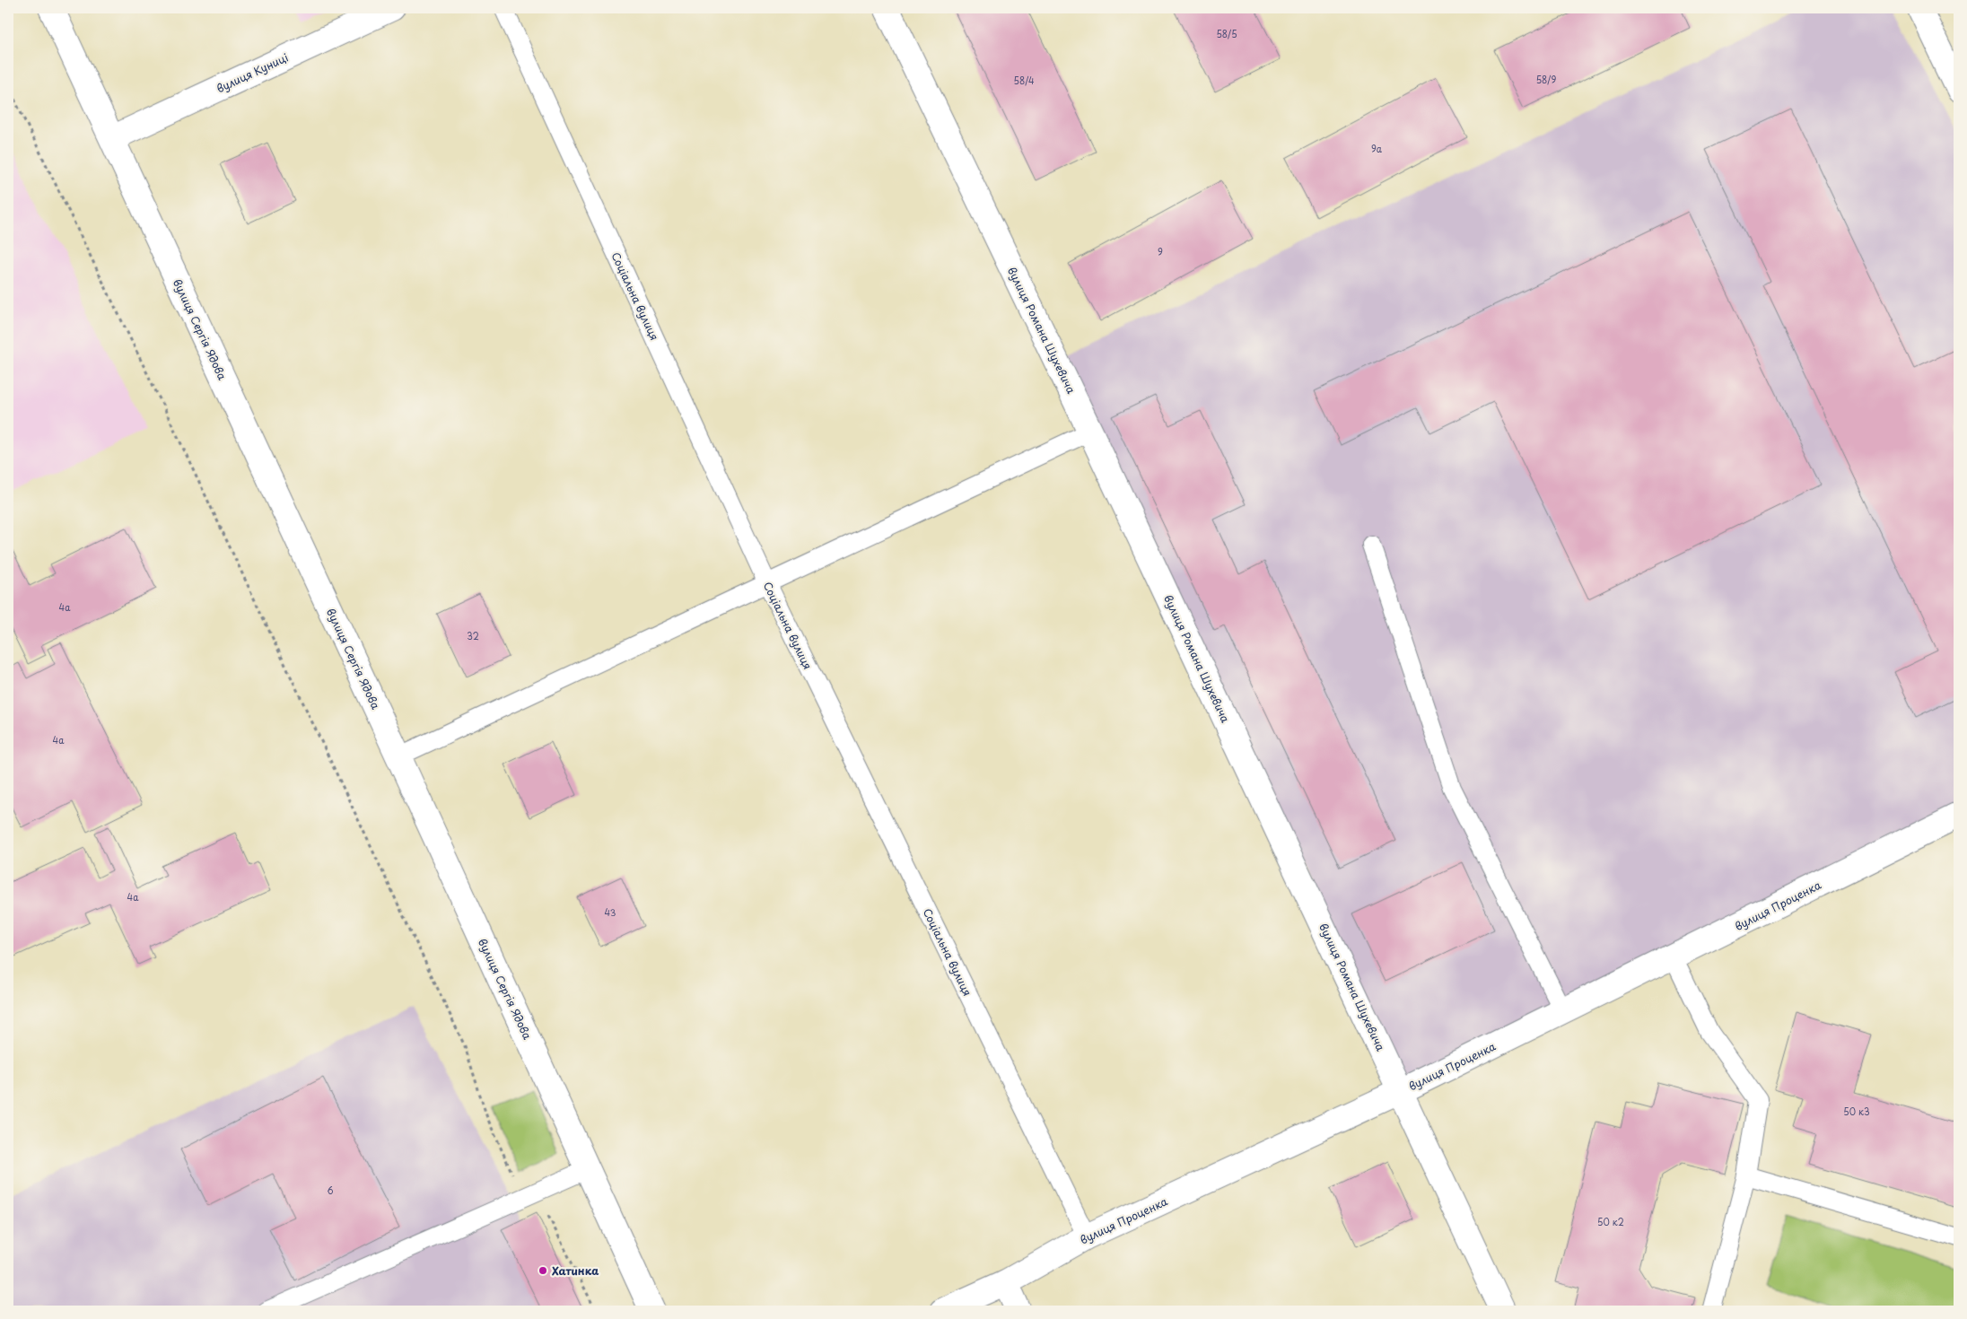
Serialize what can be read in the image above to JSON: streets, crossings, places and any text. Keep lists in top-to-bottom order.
{
  "streets": {
    "street": [
      "вулиця Куниці",
      "вулиця Сергія Ядова",
      "вулиця Романа Шухевича",
      "вулиця Проценка"
    ],
    "lane": ["Соціальна вулиця"]
  },
  "crossings": [
    ["вулиця Куниці", "вулиця Сергія Ядова"],
    ["Соціальна вулиця", "вулиця Проценка"],
    ["вулиця Романа Шухевича", "вулиця Проценка"]
  ],
  "places": ["Хатинка"],
  "house_numbers": [
    "58/5",
    "58/9",
    "58/4",
    "9а",
    "9",
    "4а",
    "32",
    "4а",
    "4а",
    "43",
    "50 к3",
    "6",
    "50 к2"
  ]
}
